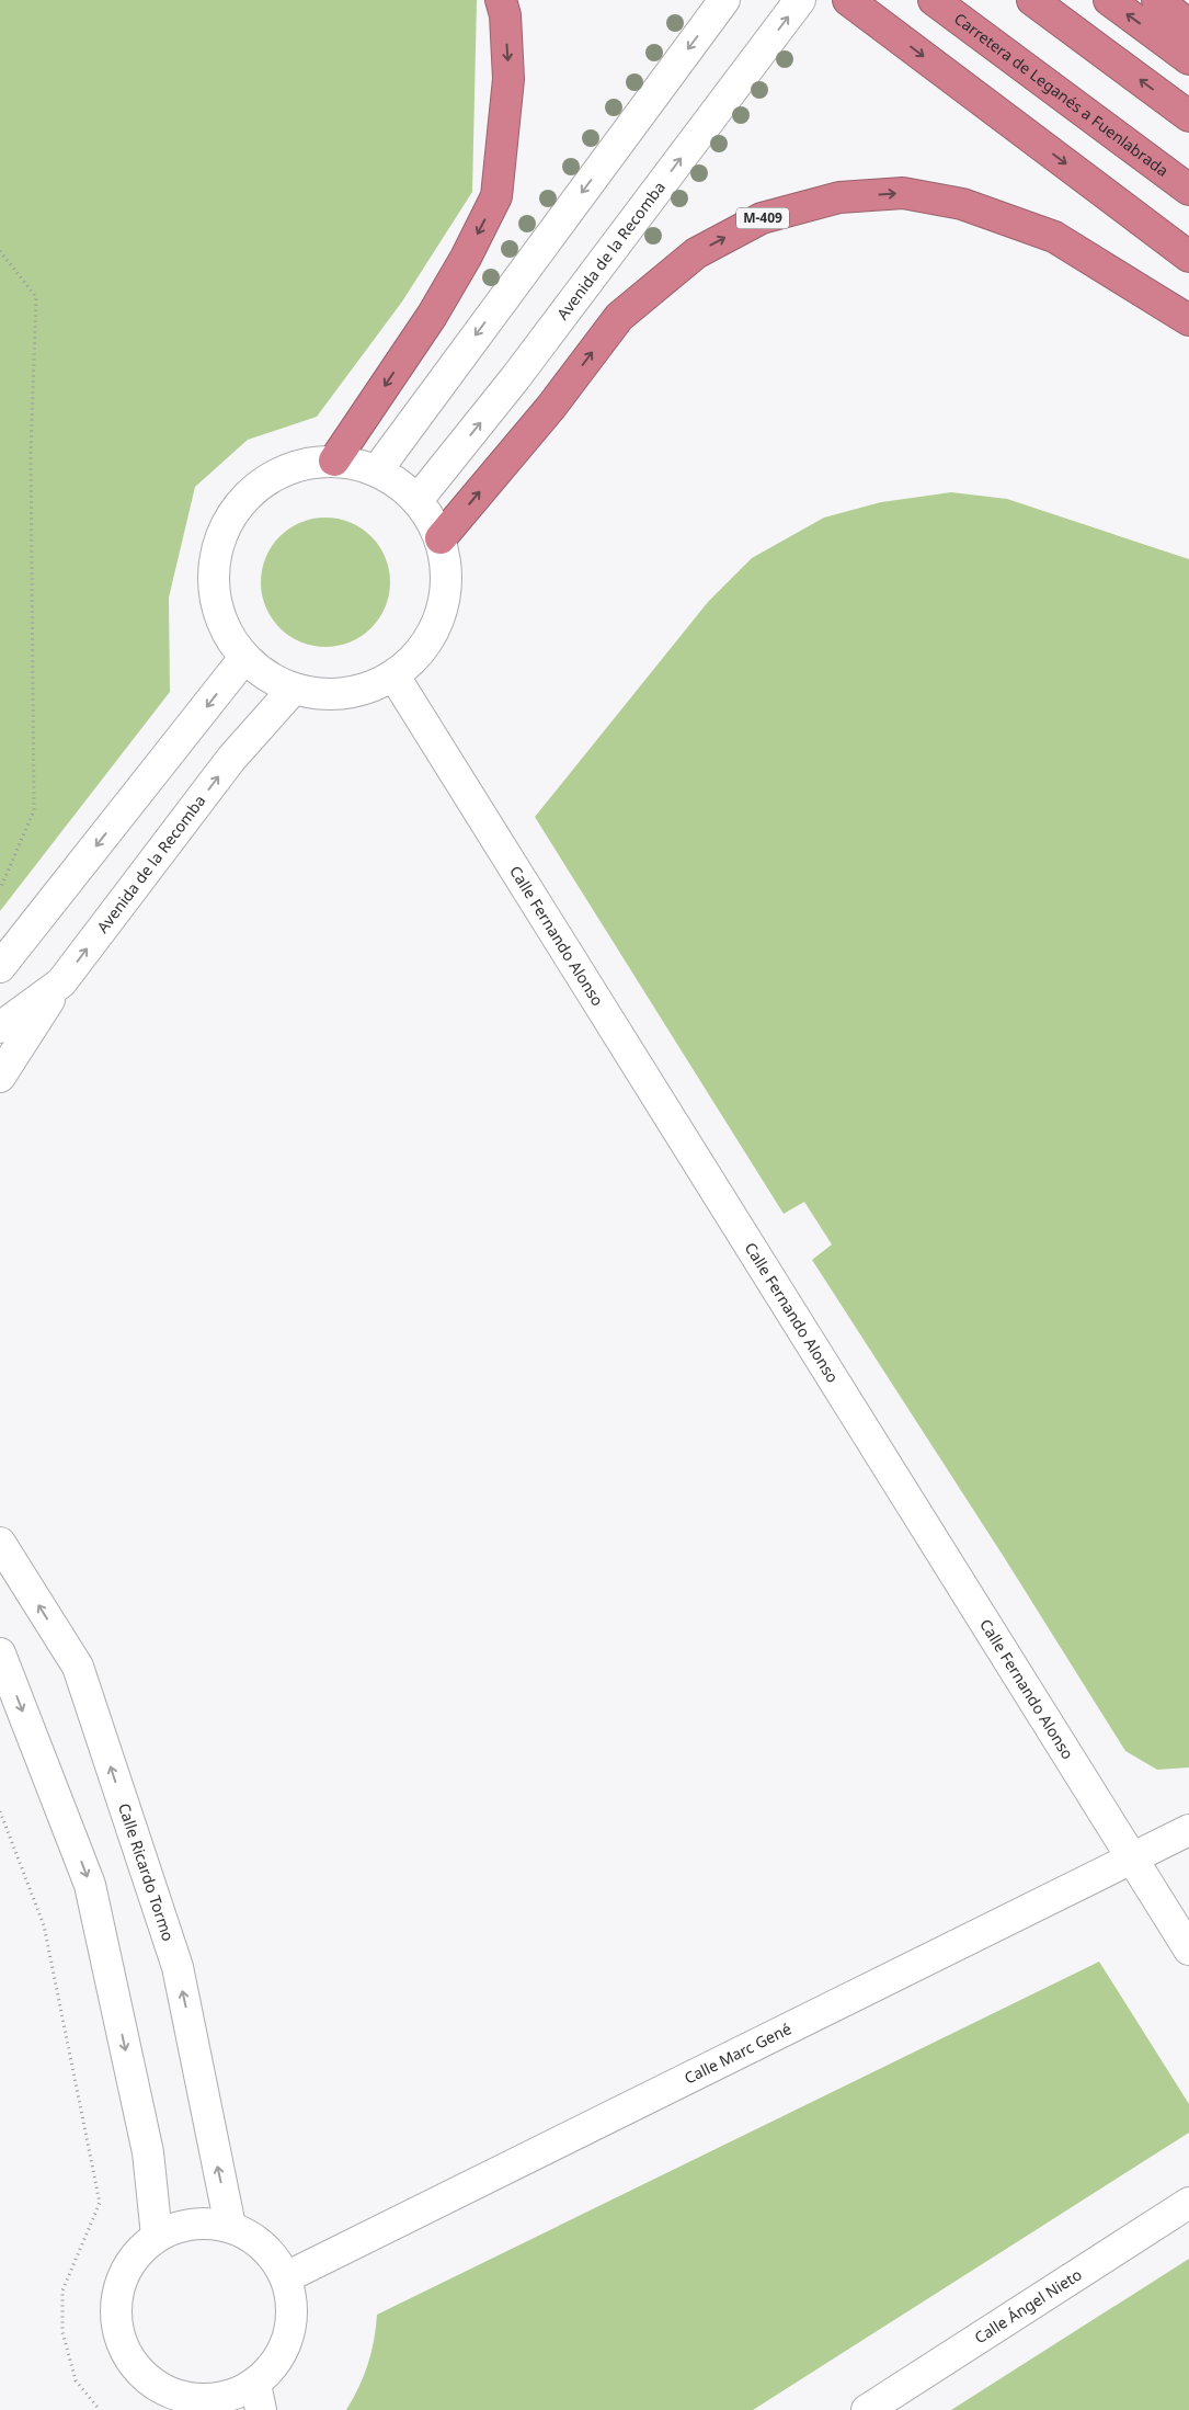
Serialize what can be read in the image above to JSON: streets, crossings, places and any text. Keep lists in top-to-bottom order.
{
  "streets": {
    "highway": ["Carretera de Leganés a Fuenlabrada", "M-409"],
    "street": [
      "Avenida de la Recomba",
      "Calle Fernando Alonso",
      "Calle Ricardo Tormo",
      "Calle Marc Gené",
      "Calle Ángel Nieto"
    ]
  },
  "crossings": [
    ["Calle Fernando Alonso", "Calle Marc Gené"],
    ["Calle Ricardo Tormo", "Calle Marc Gené"]
  ]
}
